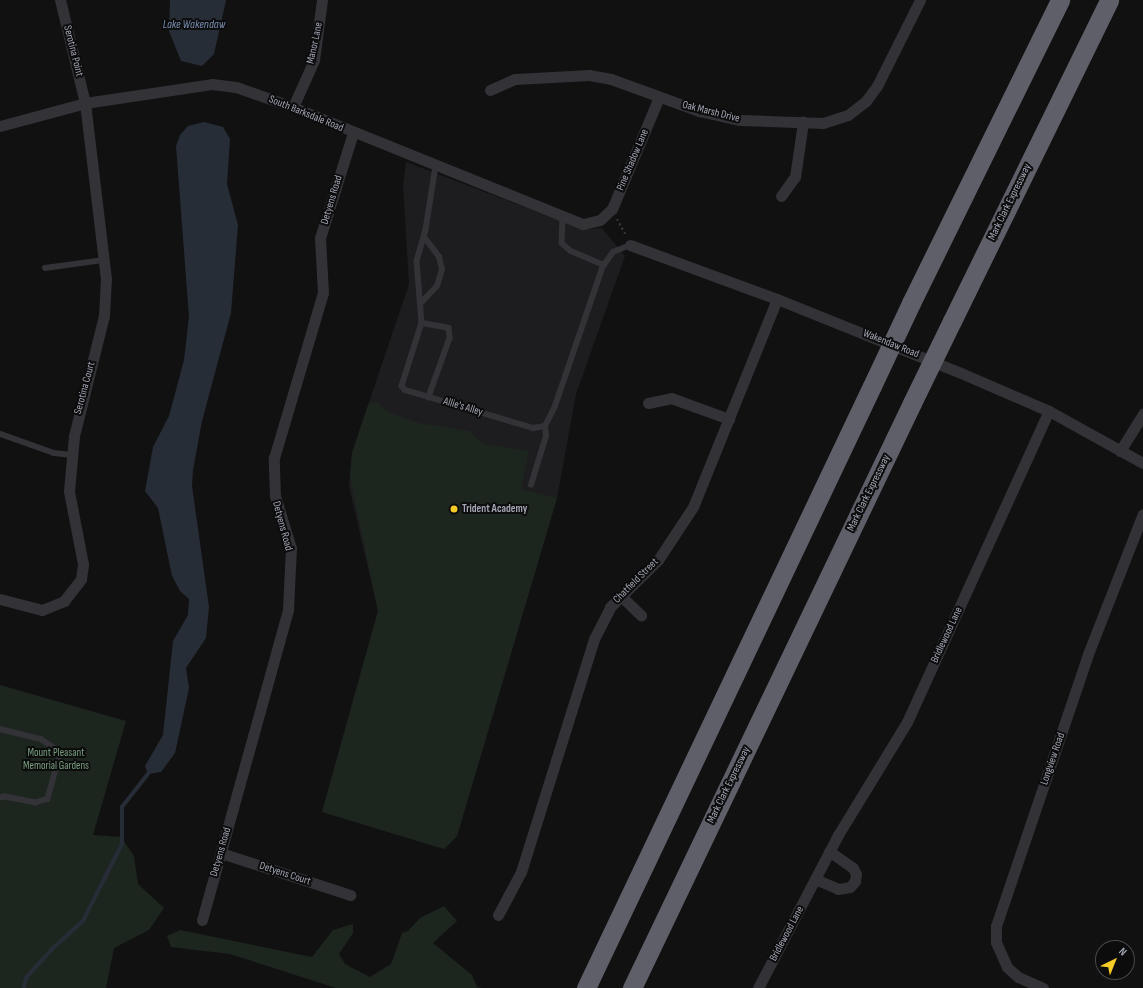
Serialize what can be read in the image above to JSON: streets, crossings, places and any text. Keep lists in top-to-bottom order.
{
  "streets": {
    "highway": ["Mark Clark Expressway"],
    "street": [
      "Manor Lane",
      "Serotina Point",
      "Oak Marsh Drive",
      "South Barksdale Road",
      "Pine Shadow Lane",
      "Detyens Road",
      "Wakendaw Road",
      "Serotina Court",
      "Chatfield Street",
      "Bridlewood Lane",
      "Longview Road",
      "Detyens Court"
    ],
    "lane": ["Allie's Alley"]
  },
  "crossings": [
    ["Manor Lane", "South Barksdale Road"],
    ["Serotina Point", "South Barksdale Road"],
    ["Serotina Point", "Serotina Court"],
    ["Oak Marsh Drive", "Pine Shadow Lane"],
    ["South Barksdale Road", "Pine Shadow Lane"],
    ["South Barksdale Road", "Detyens Road"],
    ["South Barksdale Road", "Serotina Court"],
    ["South Barksdale Road", "Allie's Alley"],
    ["Detyens Road", "Detyens Court"],
    ["Wakendaw Road", "Chatfield Street"],
    ["Wakendaw Road", "Bridlewood Lane"]
  ],
  "water": ["Lake Wakendaw"],
  "parks": ["Mount Pleasant Memorial Gardens"],
  "places": ["Trident Academy"],
  "north": "top right"
}
